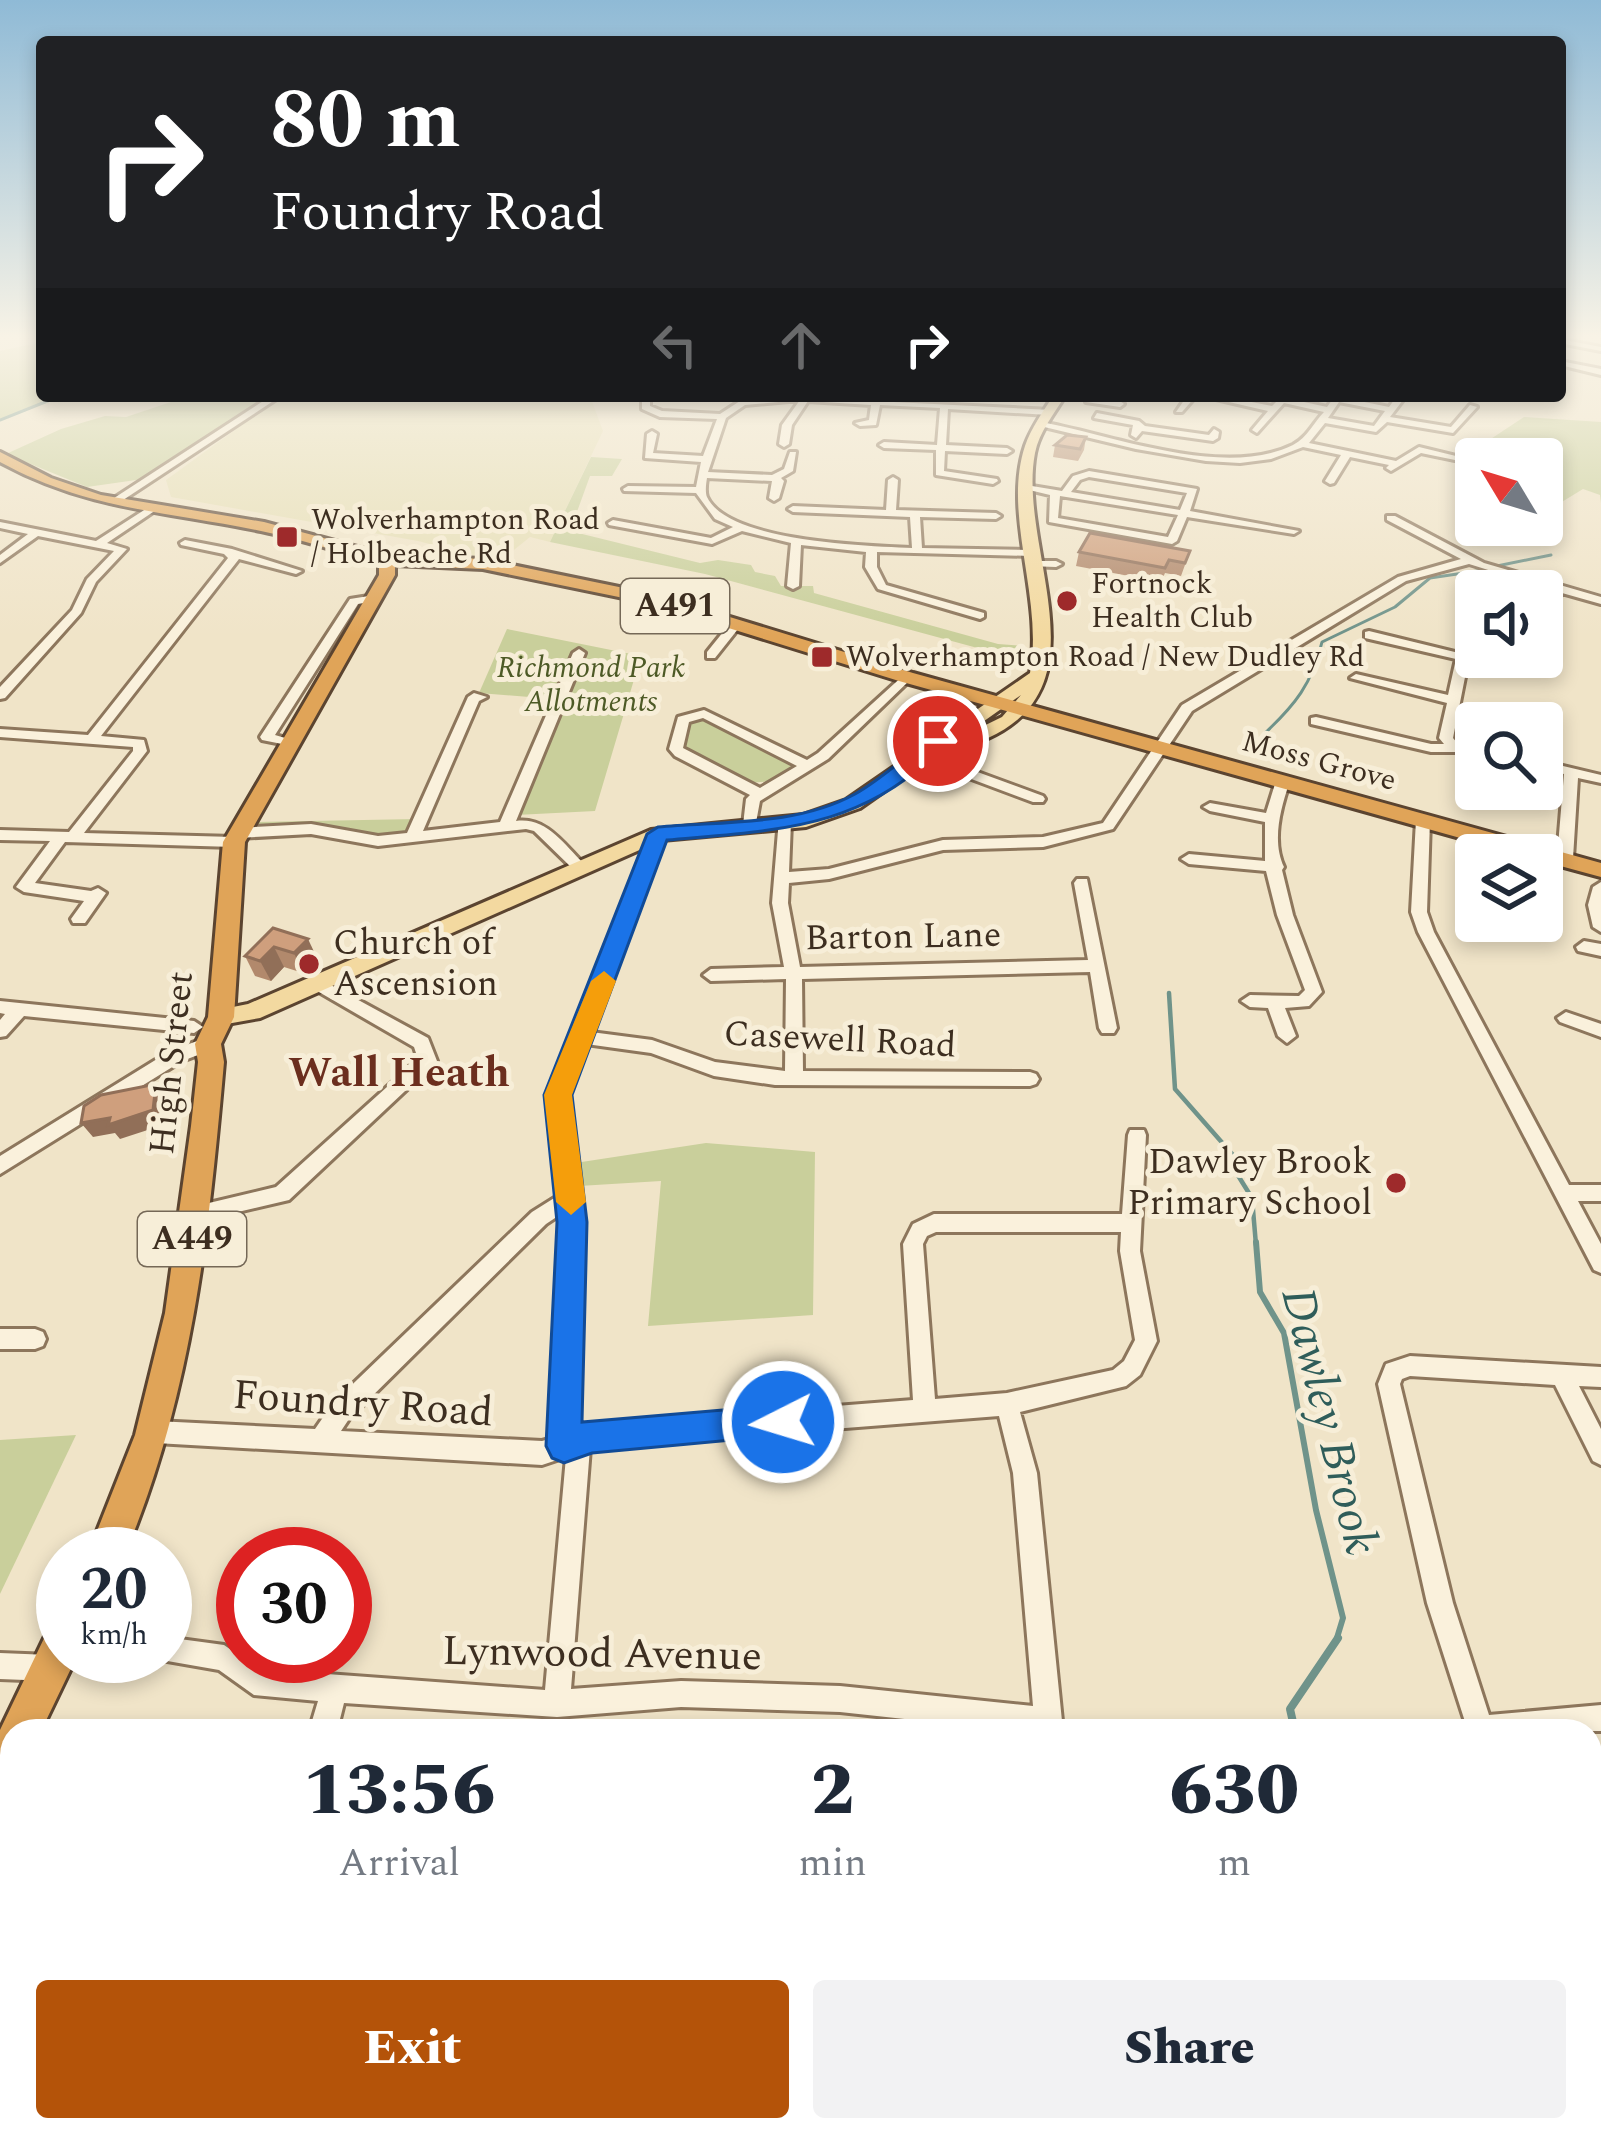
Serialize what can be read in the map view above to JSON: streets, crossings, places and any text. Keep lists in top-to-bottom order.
{
  "streets": {
    "highway": [
      "A491",
      "Moss Grove",
      "High Street",
      "A449"
    ],
    "street": [
      "Barton Lane",
      "Casewell Road",
      "Foundry Road",
      "Lynwood Avenue"
    ]
  },
  "crossings": [
    ["A491", "Moss Grove"],
    ["A491", "A449"],
    ["High Street", "A449"],
    ["High Street", "Foundry Road"],
    ["A449", "Foundry Road"]
  ],
  "districts": ["Wall Heath"],
  "water": ["Dawley Brook"],
  "parks": ["Richmond Park Allotments"],
  "places": {
    "transit": ["Wolverhampton Road / Holbeache Rd", "Wolverhampton Road / New Dudley Rd"],
    "other": ["Fortnock Health Club", "Church of Ascension", "Dawley Brook Primary School"]
  },
  "north": "top left",
  "page": {
    "turn": ["80 m", "Foundry Road"],
    "speed": "20 km/h",
    "limit": "30",
    "eta": [
      "13:56",
      "Arrival",
      "2",
      "min",
      "630",
      "m"
    ],
    "buttons": ["Exit", "Share"]
  }
}
